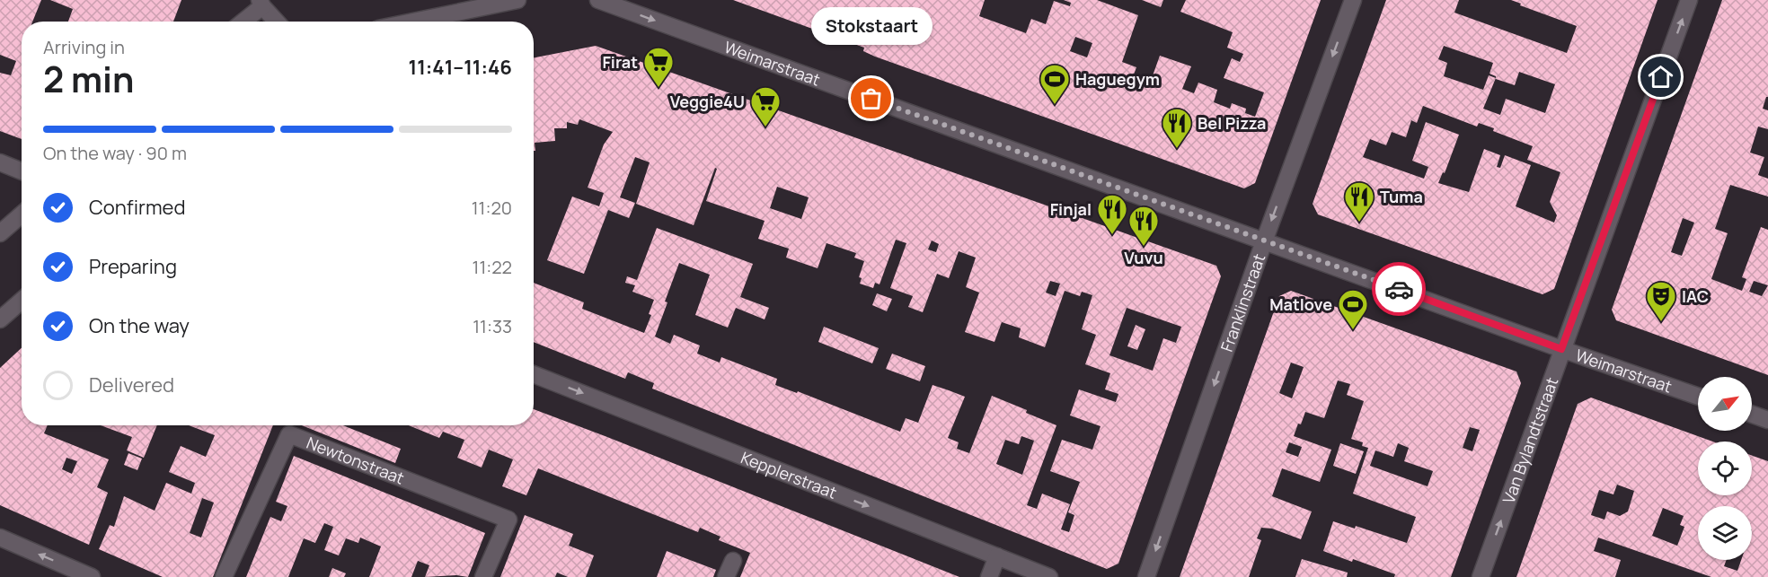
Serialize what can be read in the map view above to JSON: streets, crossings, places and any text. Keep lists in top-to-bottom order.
{
  "streets": {
    "street": [
      "Weimarstraat",
      "Franklinstraat",
      "Van Bylandtstraat",
      "Newtonstraat",
      "Kepplerstraat"
    ]
  },
  "crossings": [
    ["Weimarstraat", "Franklinstraat"],
    ["Weimarstraat", "Van Bylandtstraat"]
  ],
  "one_way": [
    "Weimarstraat",
    "Franklinstraat",
    "Van Bylandtstraat",
    "Kepplerstraat"
  ],
  "places": {
    "supermarket": ["Firat", "Veggie4U"],
    "other": ["Stokstaart"],
    "sports": ["Haguegym", "Matlove"],
    "restaurant": [
      "Bel Pizza",
      "Tuma",
      "Finjal",
      "Vuvu"
    ],
    "theatre": ["IAC"]
  },
  "north": "top right",
  "page": {
    "bubble": "Stokstaart",
    "heading": ["2 min", "Arriving in", "11:41–11:46"],
    "bar": "On the way · 90 m",
    "list": [
      ["Confirmed", "11:20"],
      ["Preparing", "11:22"],
      ["On the way", "11:33"],
      "Delivered"
    ]
  }
}
